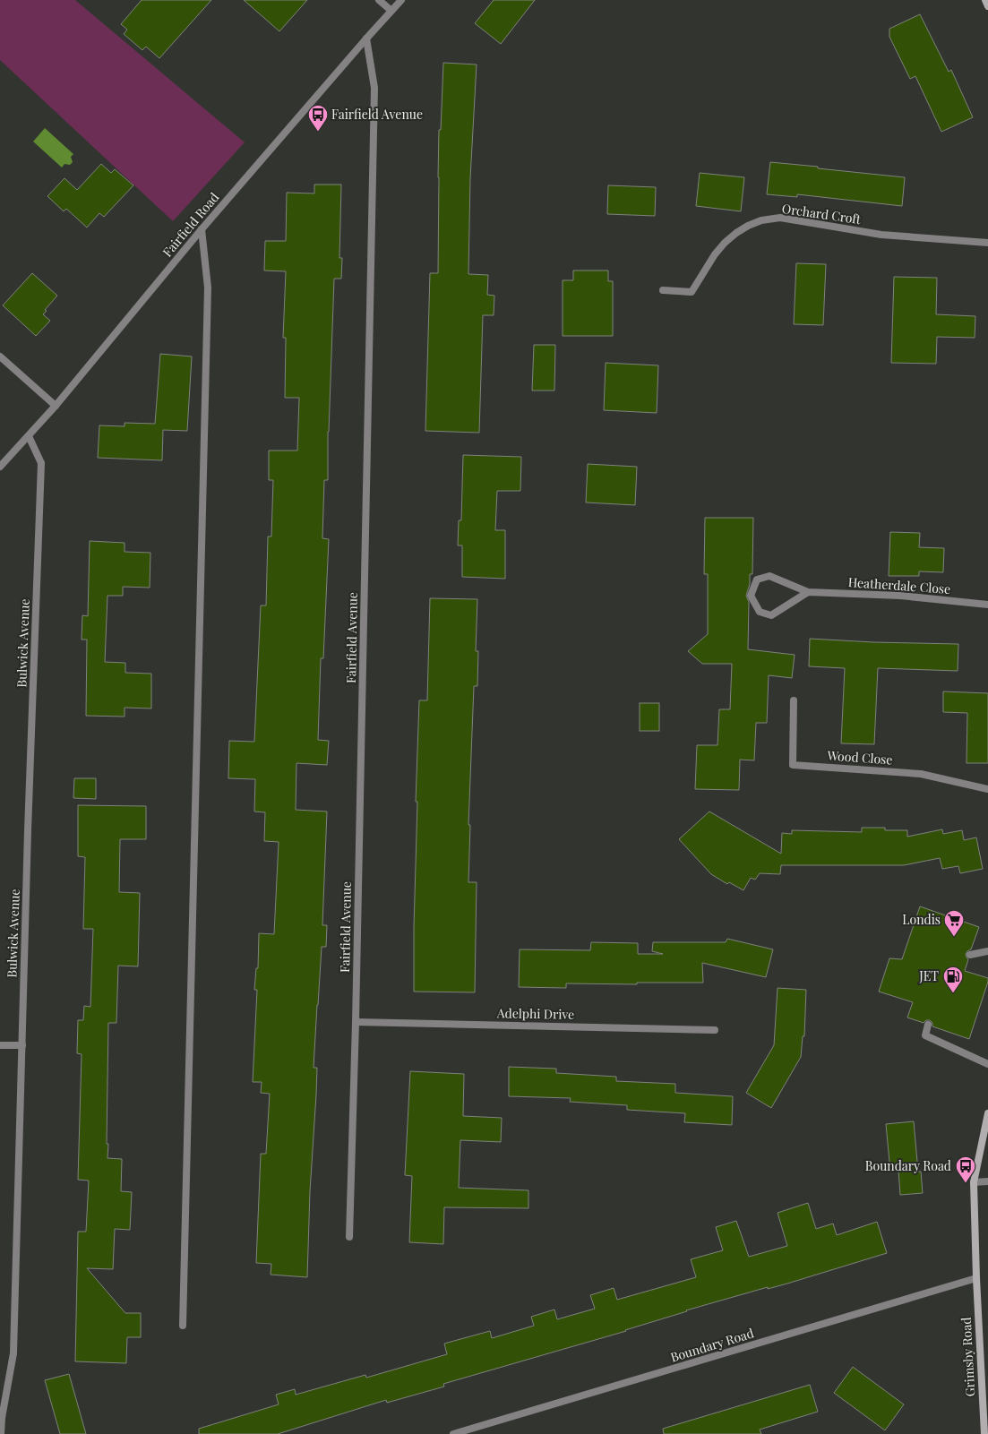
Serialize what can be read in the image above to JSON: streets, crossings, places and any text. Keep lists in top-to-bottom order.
{
  "streets": {
    "main road": ["Grimsby Road"],
    "street": [
      "Orchard Croft",
      "Fairfield Road",
      "Heatherdale Close",
      "Fairfield Avenue",
      "Bulwick Avenue",
      "Wood Close",
      "Adelphi Drive",
      "Boundary Road"
    ]
  },
  "crossings": [
    ["Fairfield Road", "Fairfield Avenue"],
    ["Fairfield Road", "Bulwick Avenue"],
    ["Fairfield Avenue", "Adelphi Drive"],
    ["Boundary Road", "Grimsby Road"]
  ],
  "places": {
    "bus stop": ["Fairfield Avenue", "Boundary Road"],
    "supermarket": ["Londis"],
    "fuel station": ["JET"]
  }
}
